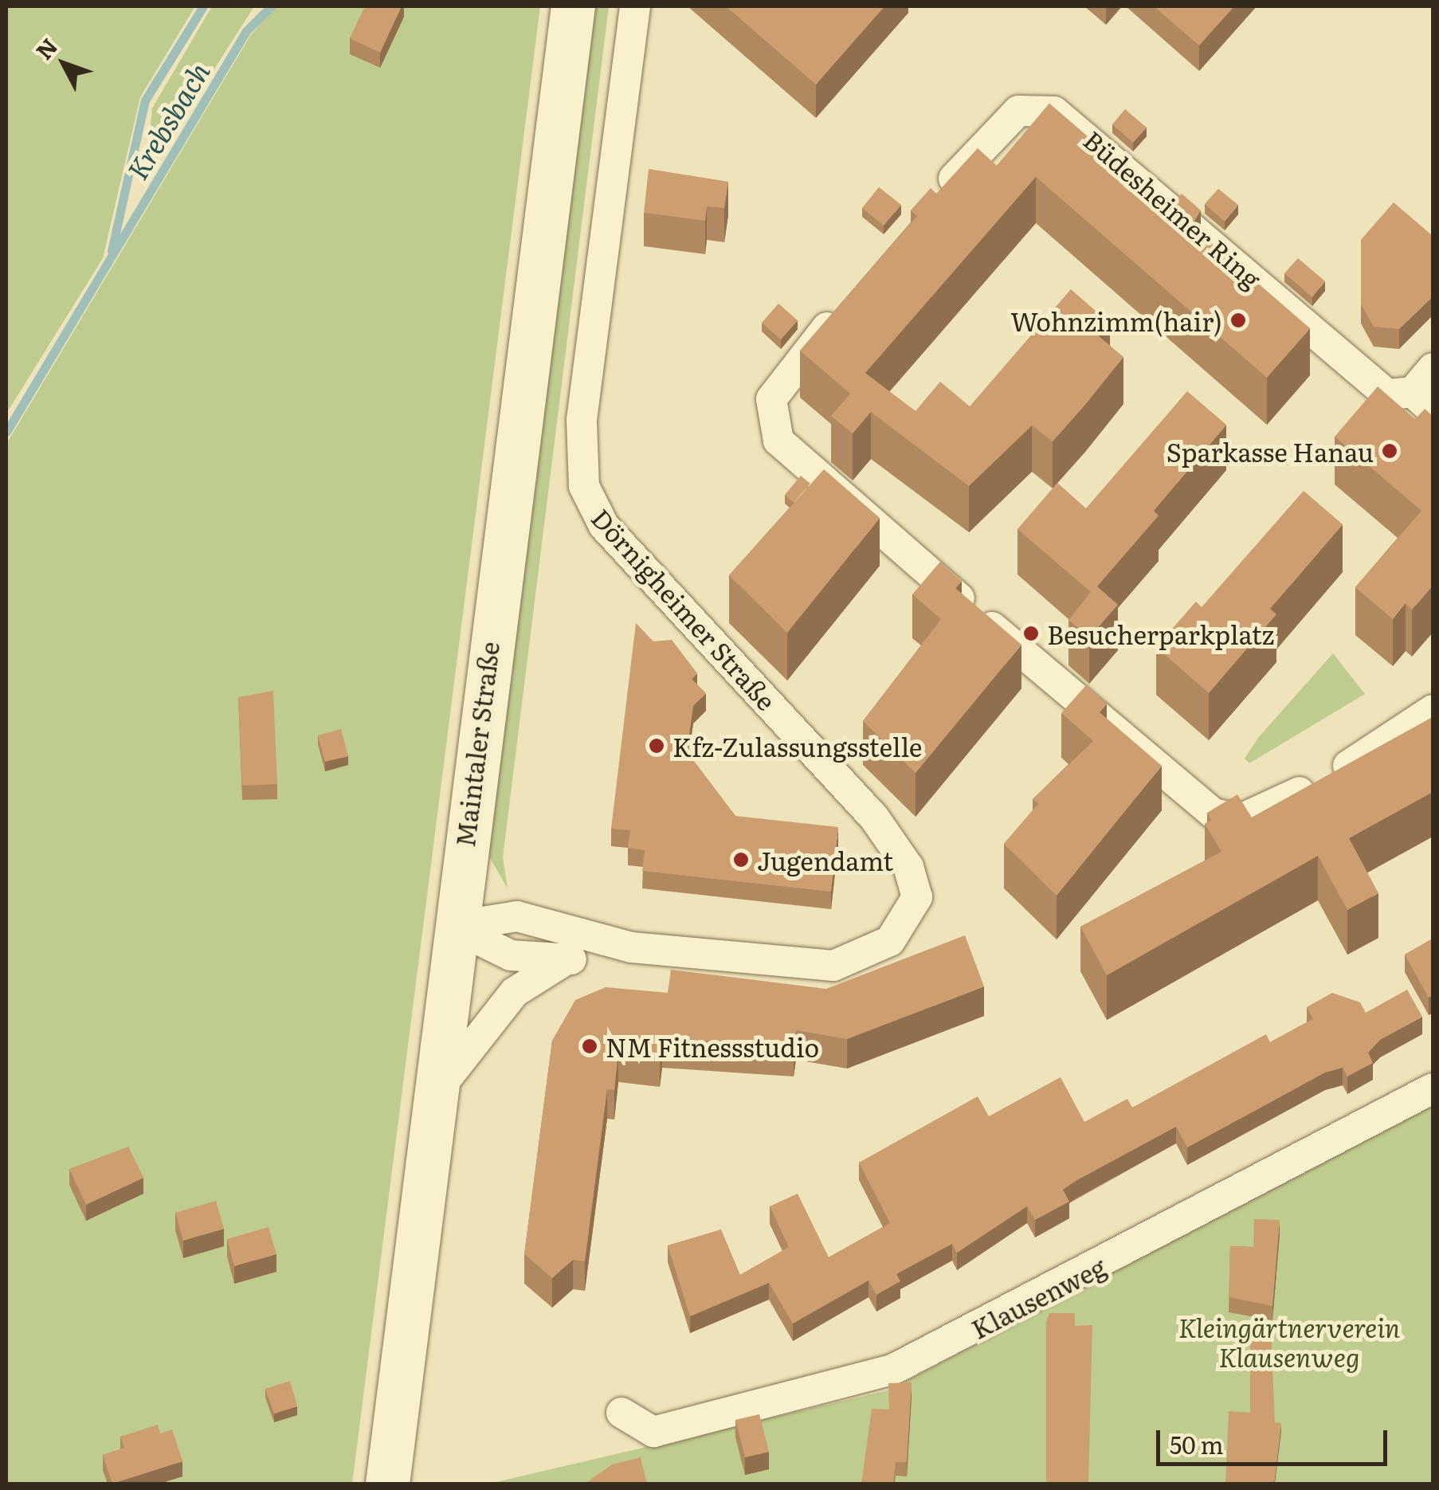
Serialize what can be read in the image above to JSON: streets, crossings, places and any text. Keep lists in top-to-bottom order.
{
  "streets": {
    "main road": ["Maintaler Straße"],
    "street": ["Büdesheimer Ring", "Dörnigheimer Straße", "Klausenweg"]
  },
  "crossings": [
    ["Dörnigheimer Straße", "Maintaler Straße"]
  ],
  "water": ["Krebsbach"],
  "parks": ["Kleingärtnerverein Klausenweg"],
  "places": [
    "Wohnzimm(hair)",
    "Sparkasse Hanau",
    "Besucherparkplatz",
    "Kfz-Zulassungsstelle",
    "Jugendamt",
    "NM Fitnessstudio"
  ],
  "scale_bar": "50 m",
  "north": "top left"
}
